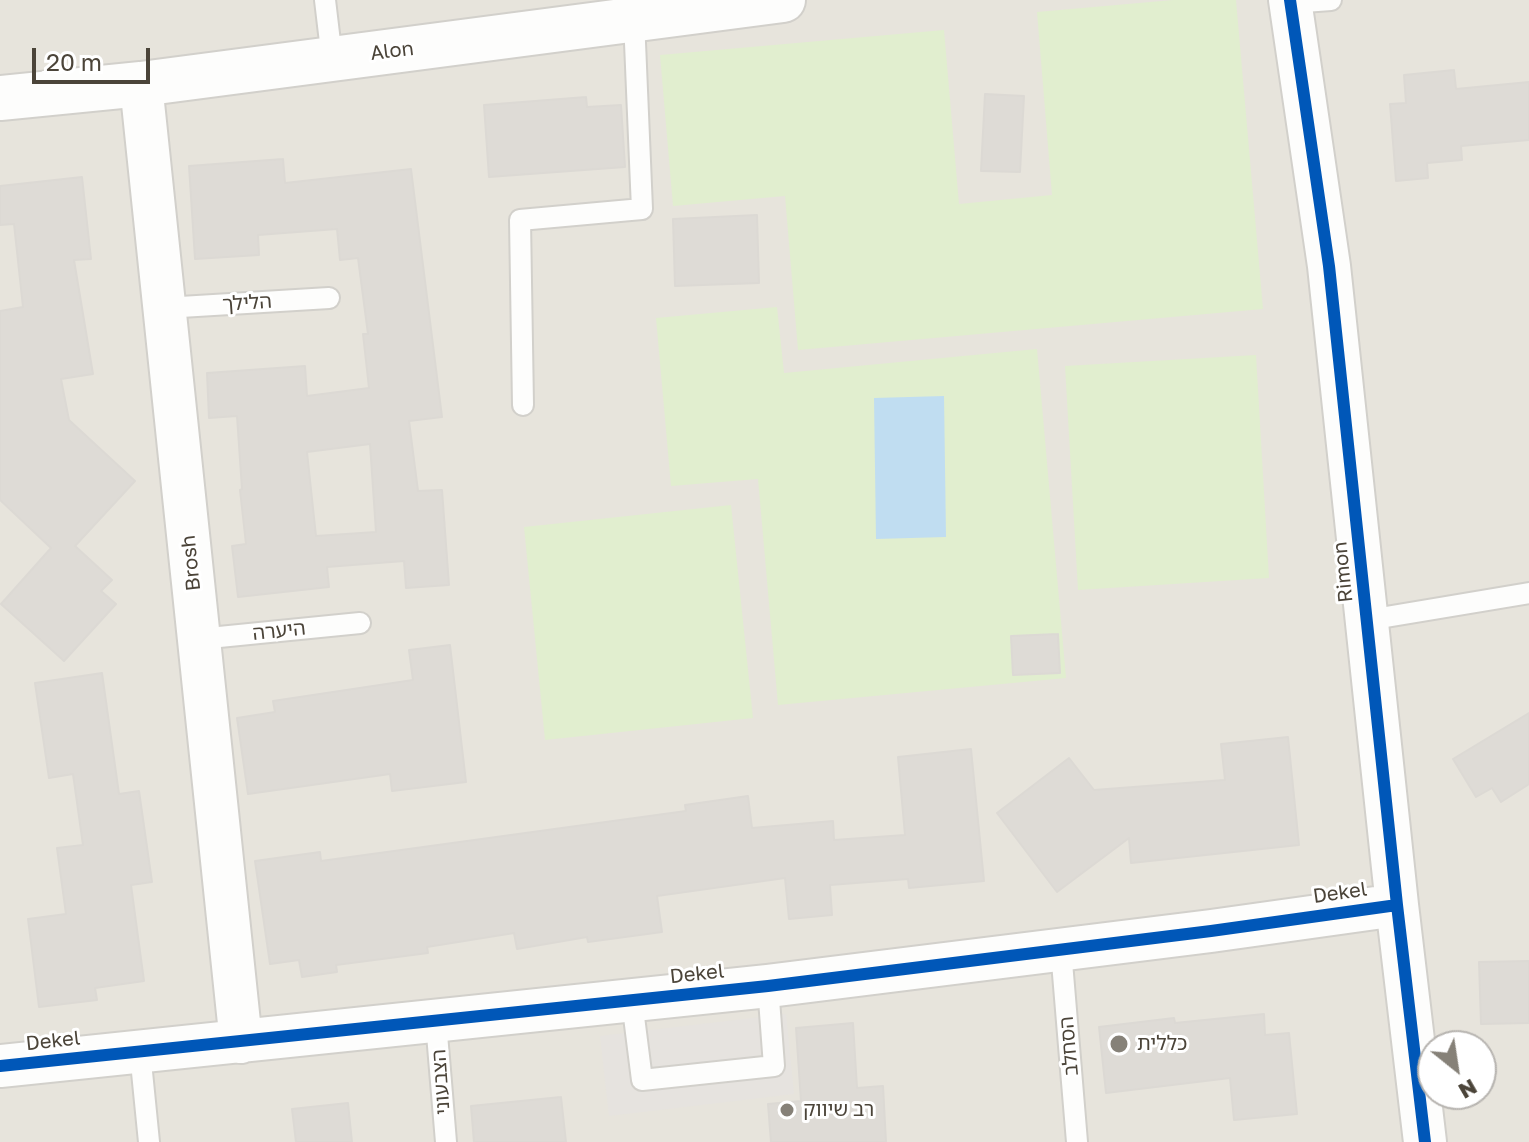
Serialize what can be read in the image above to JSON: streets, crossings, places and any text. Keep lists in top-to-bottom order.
{
  "streets": {
    "street": [
      "Alon",
      "Brosh",
      "Rimon",
      "Dekel"
    ],
    "lane": [
      "הלילך",
      "היערה",
      "הסחלב",
      "הצבעוני"
    ]
  },
  "crossings": [
    ["Alon", "Brosh"],
    ["הלילך", "Brosh"],
    ["Brosh", "היערה"],
    ["Brosh", "Dekel"],
    ["Rimon", "Dekel"],
    ["Dekel", "הסחלב"],
    ["Dekel", "הצבעוני"]
  ],
  "places": ["כללית", "רב שיווק"],
  "scale_bar": "20 m",
  "north": "bottom right"
}
